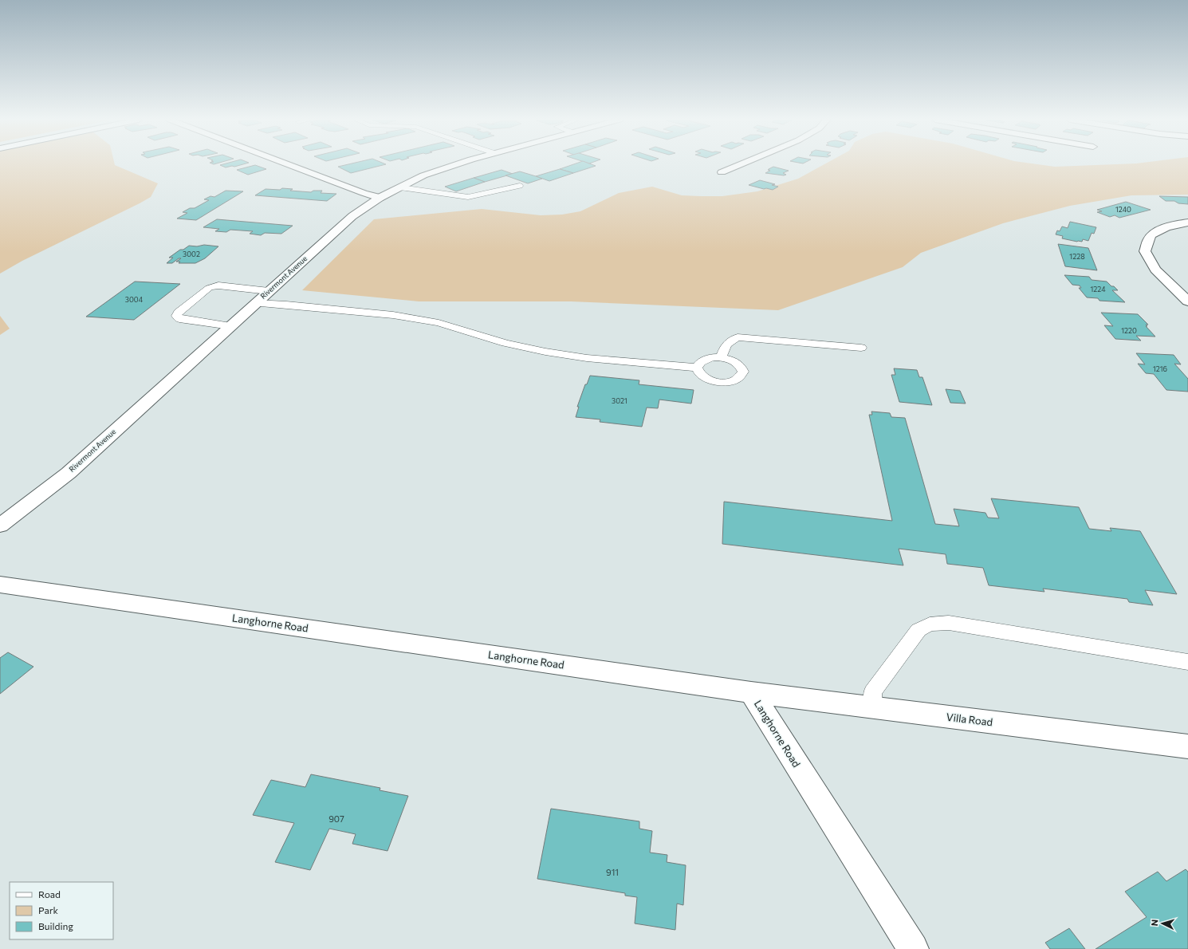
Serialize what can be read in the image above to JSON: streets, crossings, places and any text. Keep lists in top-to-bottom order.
{
  "streets": {
    "street": ["Rivermont Avenue", "Langhorne Road", "Villa Road"]
  },
  "crossings": [
    ["Langhorne Road", "Villa Road"]
  ],
  "house_numbers": [
    "1240",
    "3002",
    "1228",
    "1224",
    "3004",
    "1220",
    "1216",
    "3021",
    "907",
    "911"
  ],
  "legend": ["Road", "Park", "Building"],
  "north": "left"
}
